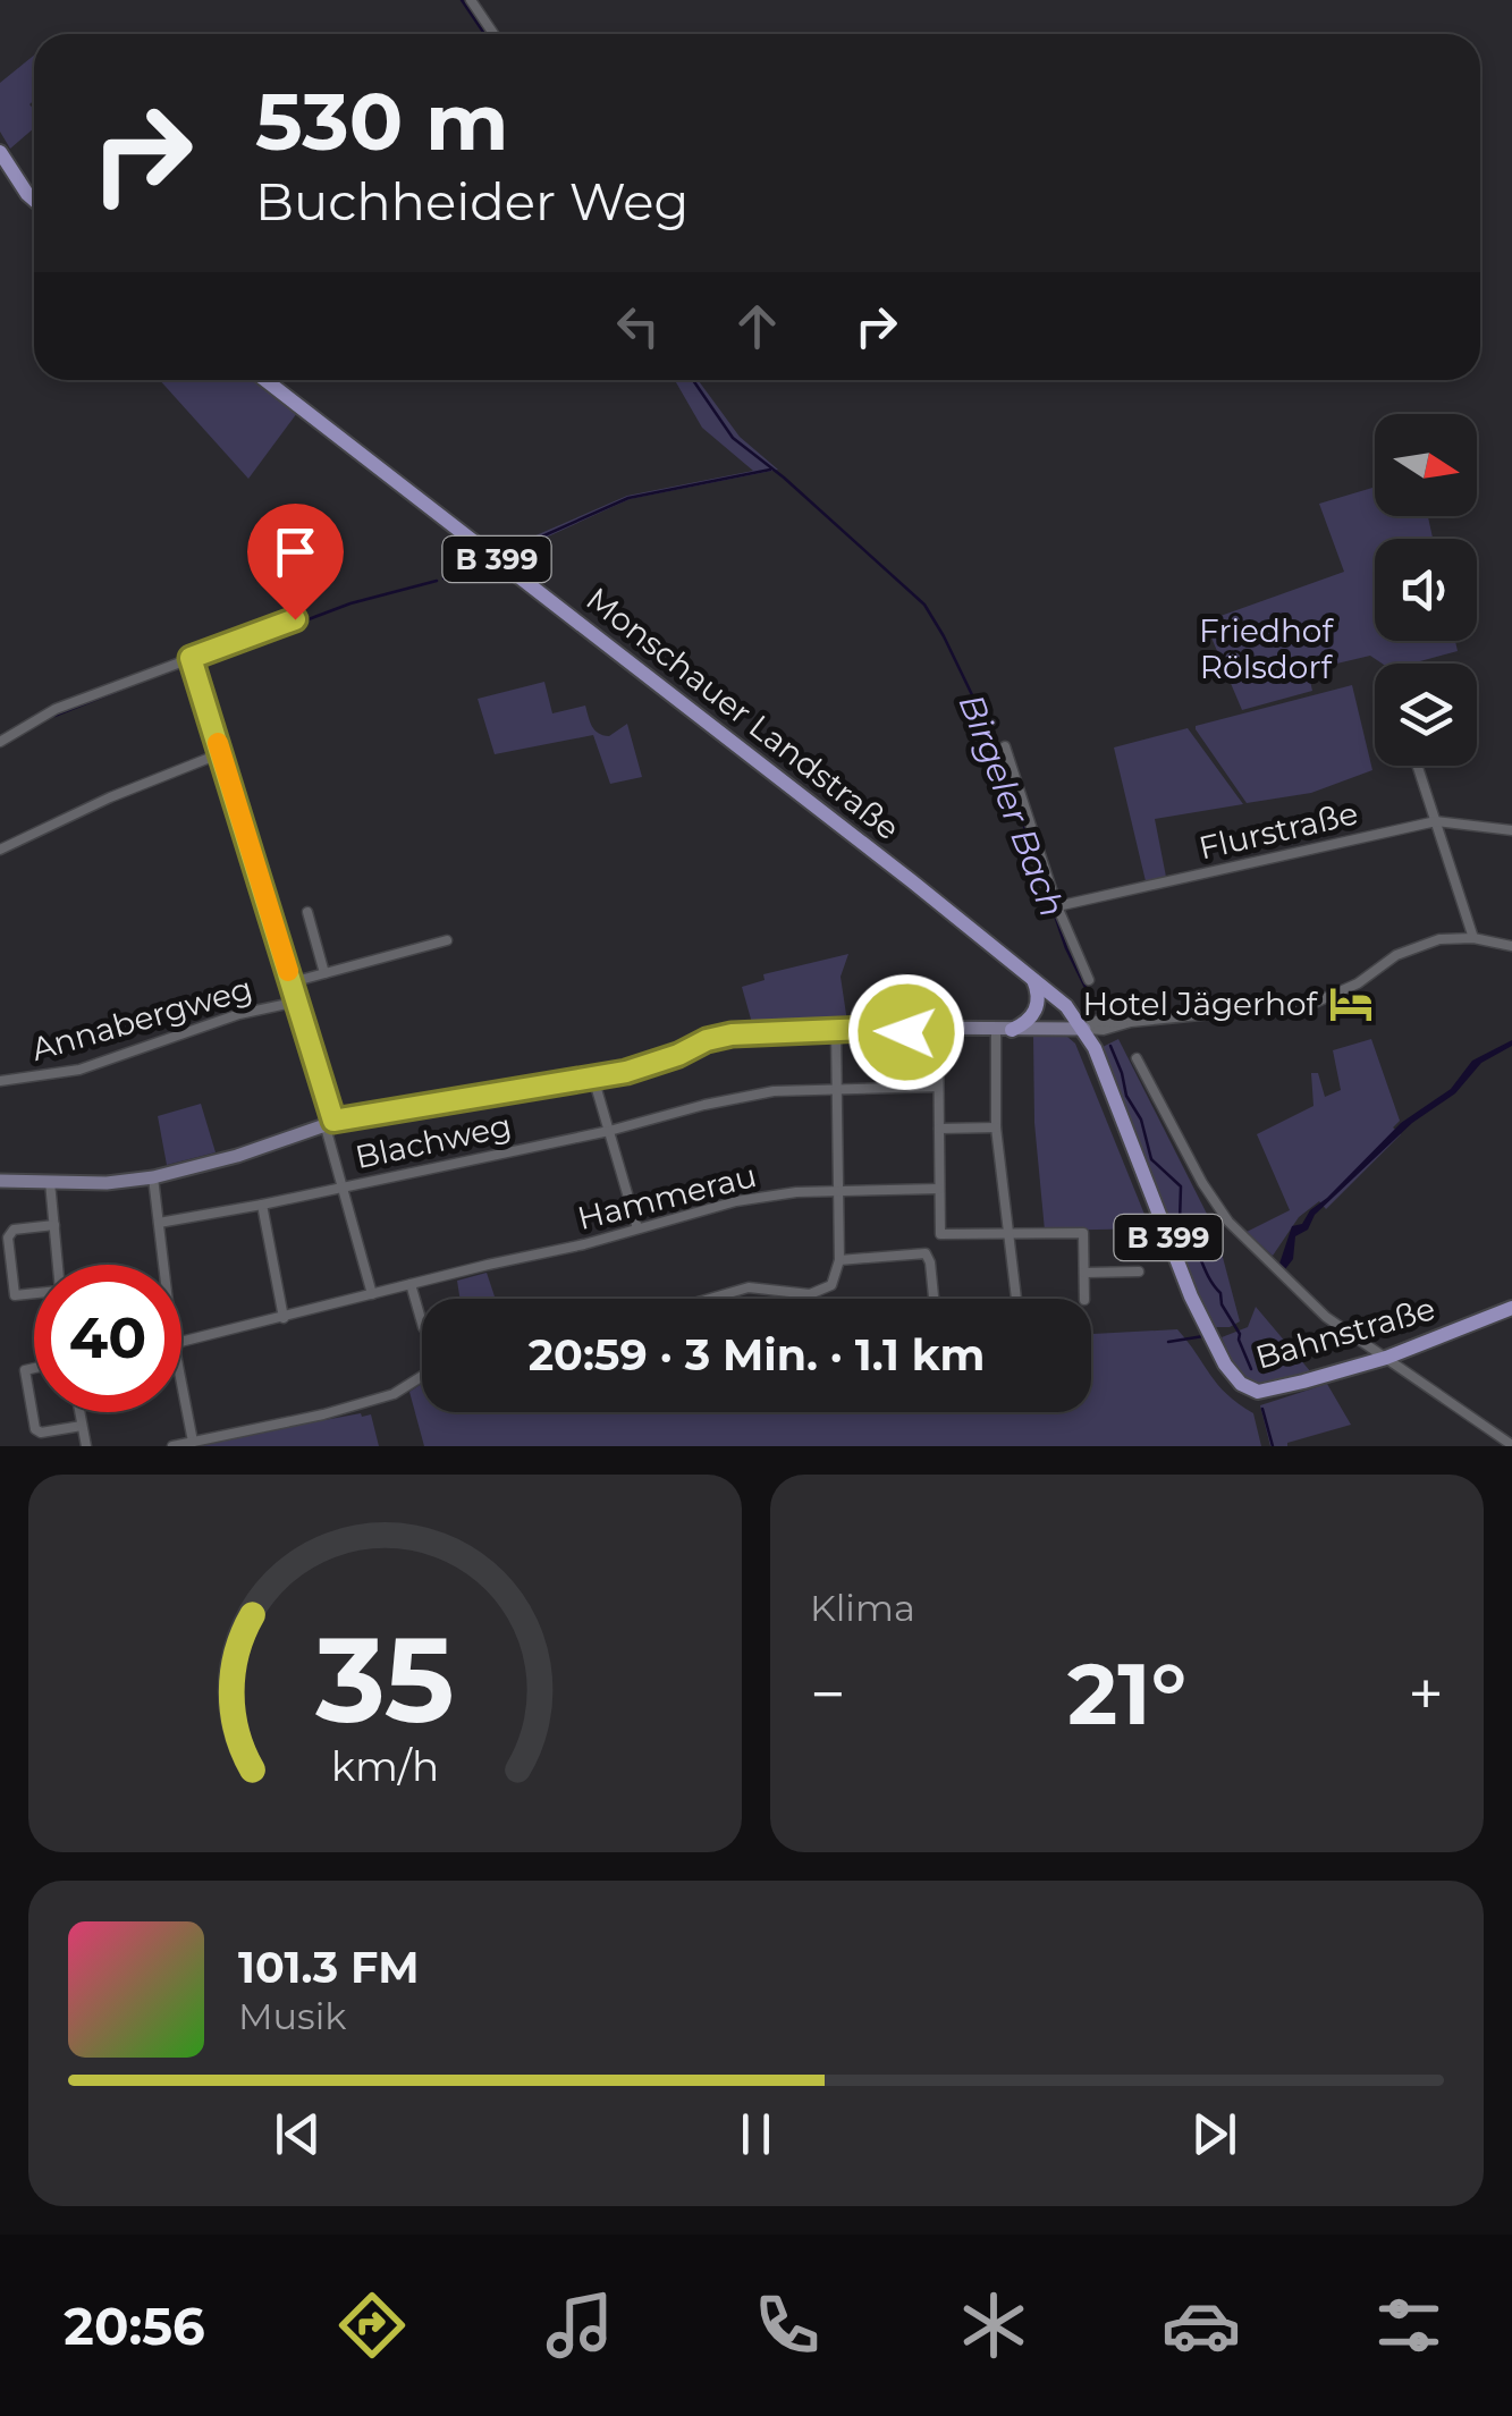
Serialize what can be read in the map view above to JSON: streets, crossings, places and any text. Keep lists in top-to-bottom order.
{
  "streets": {
    "main road": ["B 399", "Monschauer Landstraße", "Bahnstraße"],
    "street": [
      "Flurstraße",
      "Annabergweg",
      "Blachweg",
      "Hammerau"
    ]
  },
  "crossings": [
    ["Monschauer Landstraße", "Bahnstraße"]
  ],
  "water": ["Birgeler Bach"],
  "parks": ["Friedhof Rölsdorf"],
  "places": {
    "hotel": ["Hotel Jägerhof"]
  },
  "north": "right",
  "page": {
    "turn": ["530 m", "Buchheider Weg"],
    "limit": "40",
    "trip": "20:59 · 3 Min. · 1.1 km",
    "tile": "Klima",
    "heat": ["−", "21°", "+"],
    "song": ["101.3 FM", "Musik"],
    "tabs": "20:56",
    "gauge": ["35", "km/h"]
  }
}
